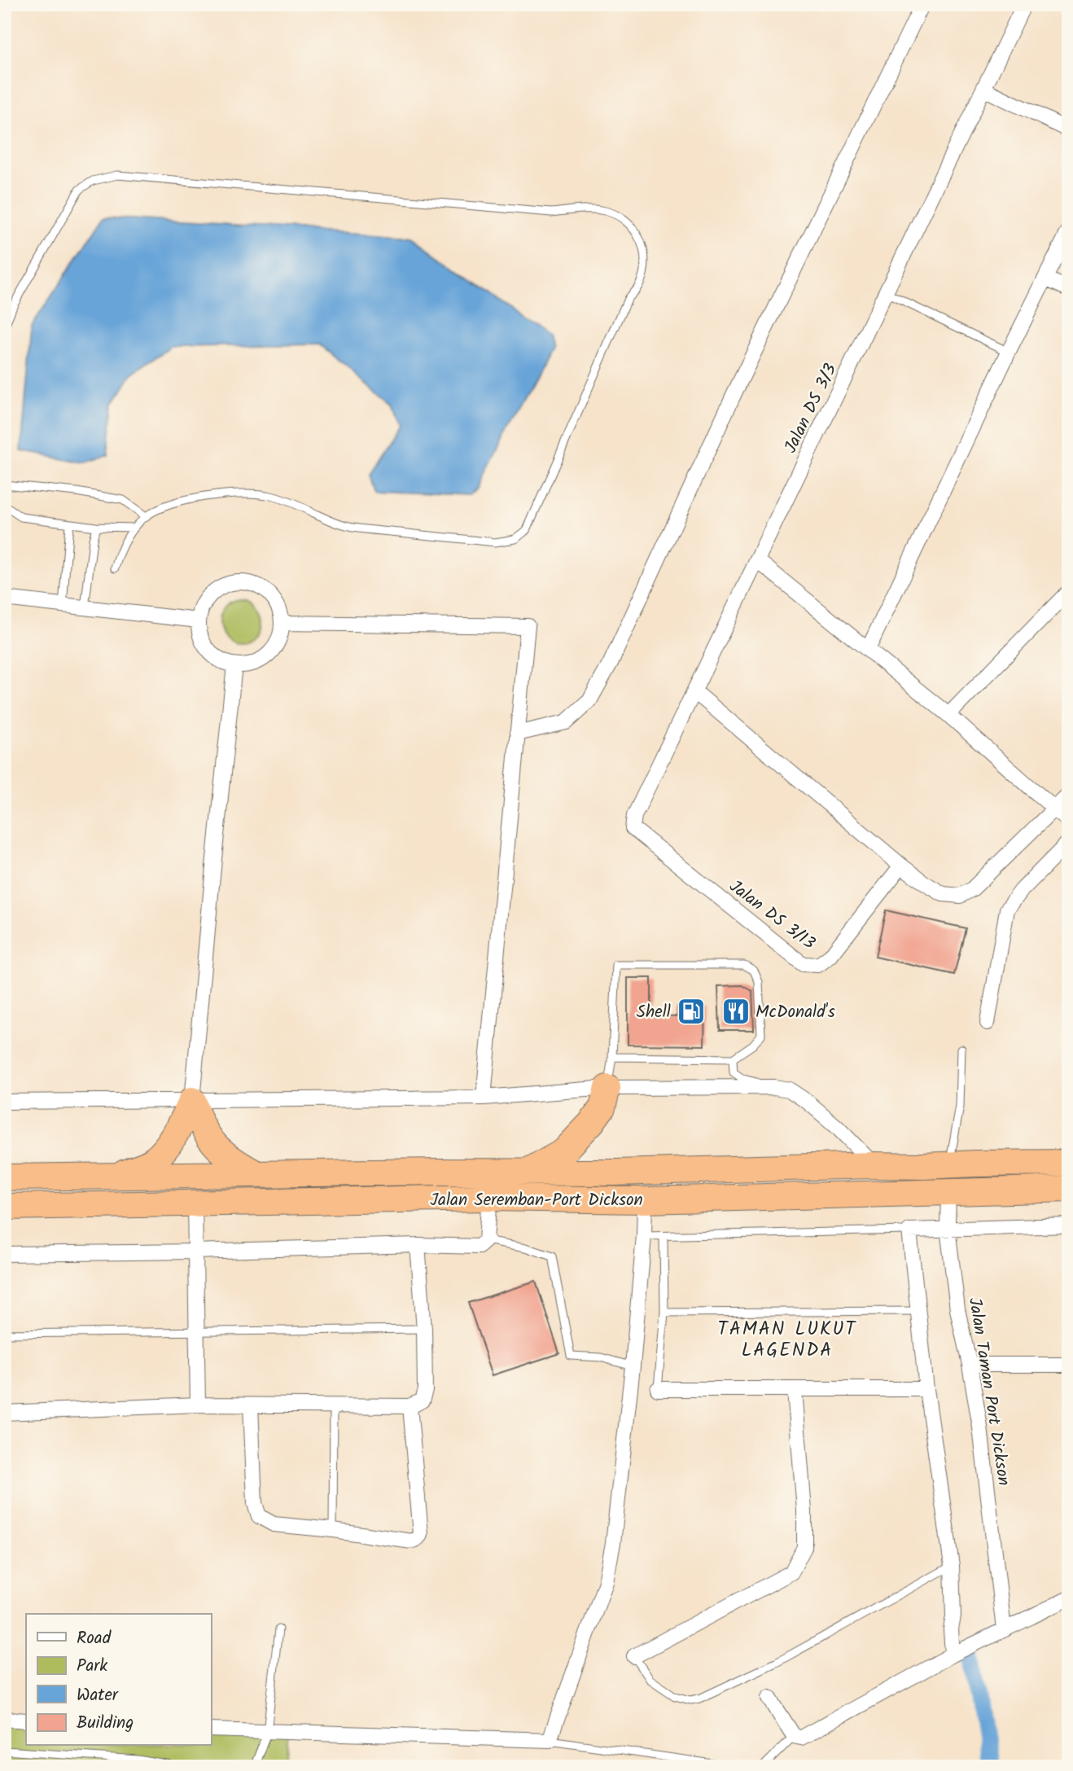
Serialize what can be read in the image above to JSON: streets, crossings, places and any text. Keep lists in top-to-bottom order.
{
  "streets": {
    "highway": ["Jalan Seremban-Port Dickson"],
    "street": ["Jalan DS 3/3", "Jalan DS 3/13", "Jalan Taman Port Dickson"]
  },
  "crossings": [
    ["Jalan DS 3/3", "Jalan DS 3/13"],
    ["Jalan Seremban-Port Dickson", "Jalan Taman Port Dickson"]
  ],
  "districts": ["TAMAN LUKUT LAGENDA"],
  "places": {
    "fuel station": ["Shell"],
    "restaurant": ["McDonald's"]
  },
  "legend": [
    "Road",
    "Park",
    "Water",
    "Building"
  ]
}
